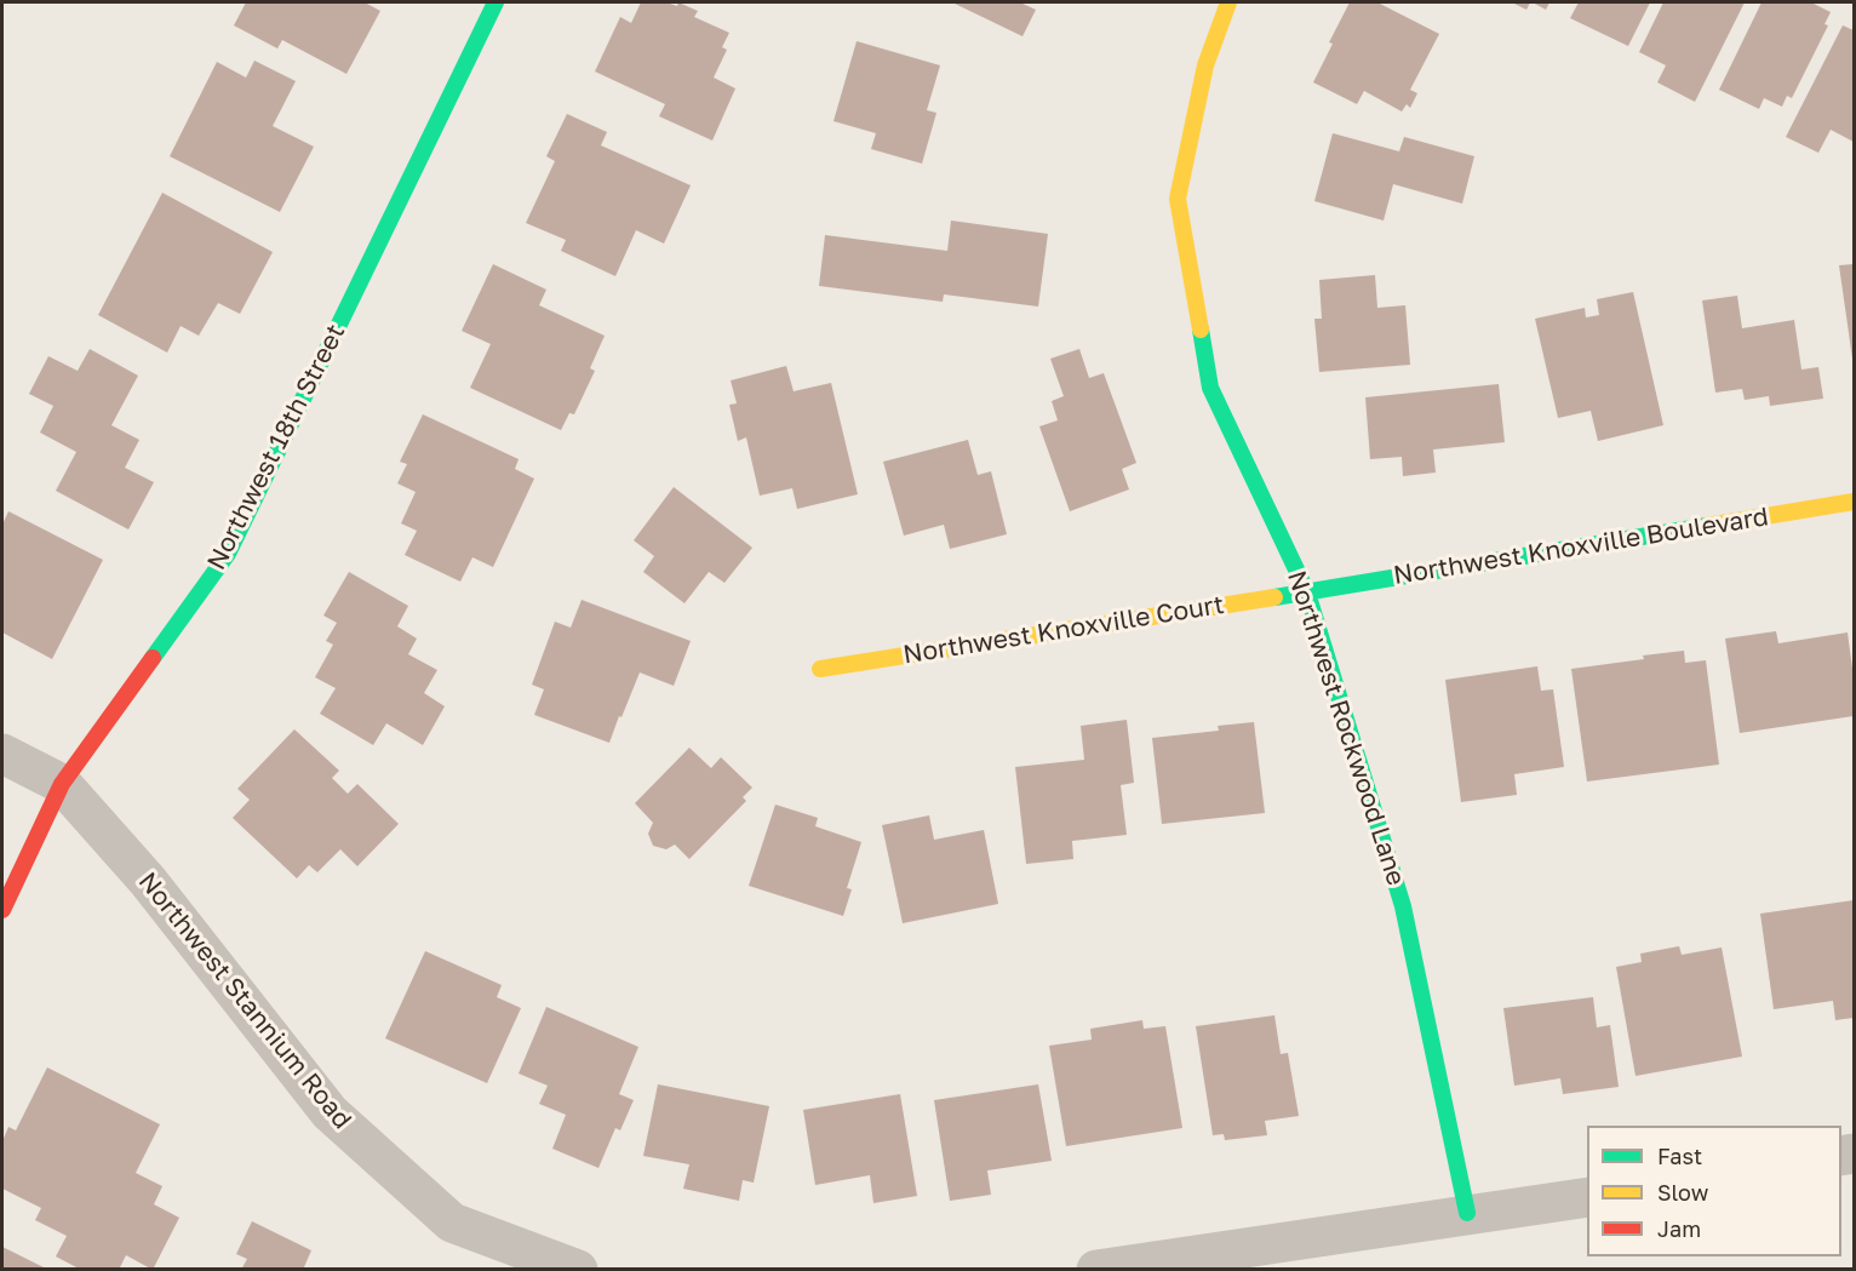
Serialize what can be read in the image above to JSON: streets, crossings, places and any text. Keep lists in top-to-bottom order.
{
  "streets": {
    "street": [
      "Northwest 18th Street",
      "Northwest Knoxville Boulevard",
      "Northwest Knoxville Court",
      "Northwest Rockwood Lane",
      "Northwest Stannium Road"
    ]
  },
  "crossings": [
    ["Northwest 18th Street", "Northwest Stannium Road"],
    ["Northwest Knoxville Boulevard", "Northwest Knoxville Court"],
    ["Northwest Knoxville Boulevard", "Northwest Rockwood Lane"],
    ["Northwest Knoxville Court", "Northwest Rockwood Lane"]
  ],
  "legend": ["Fast", "Slow", "Jam"]
}
